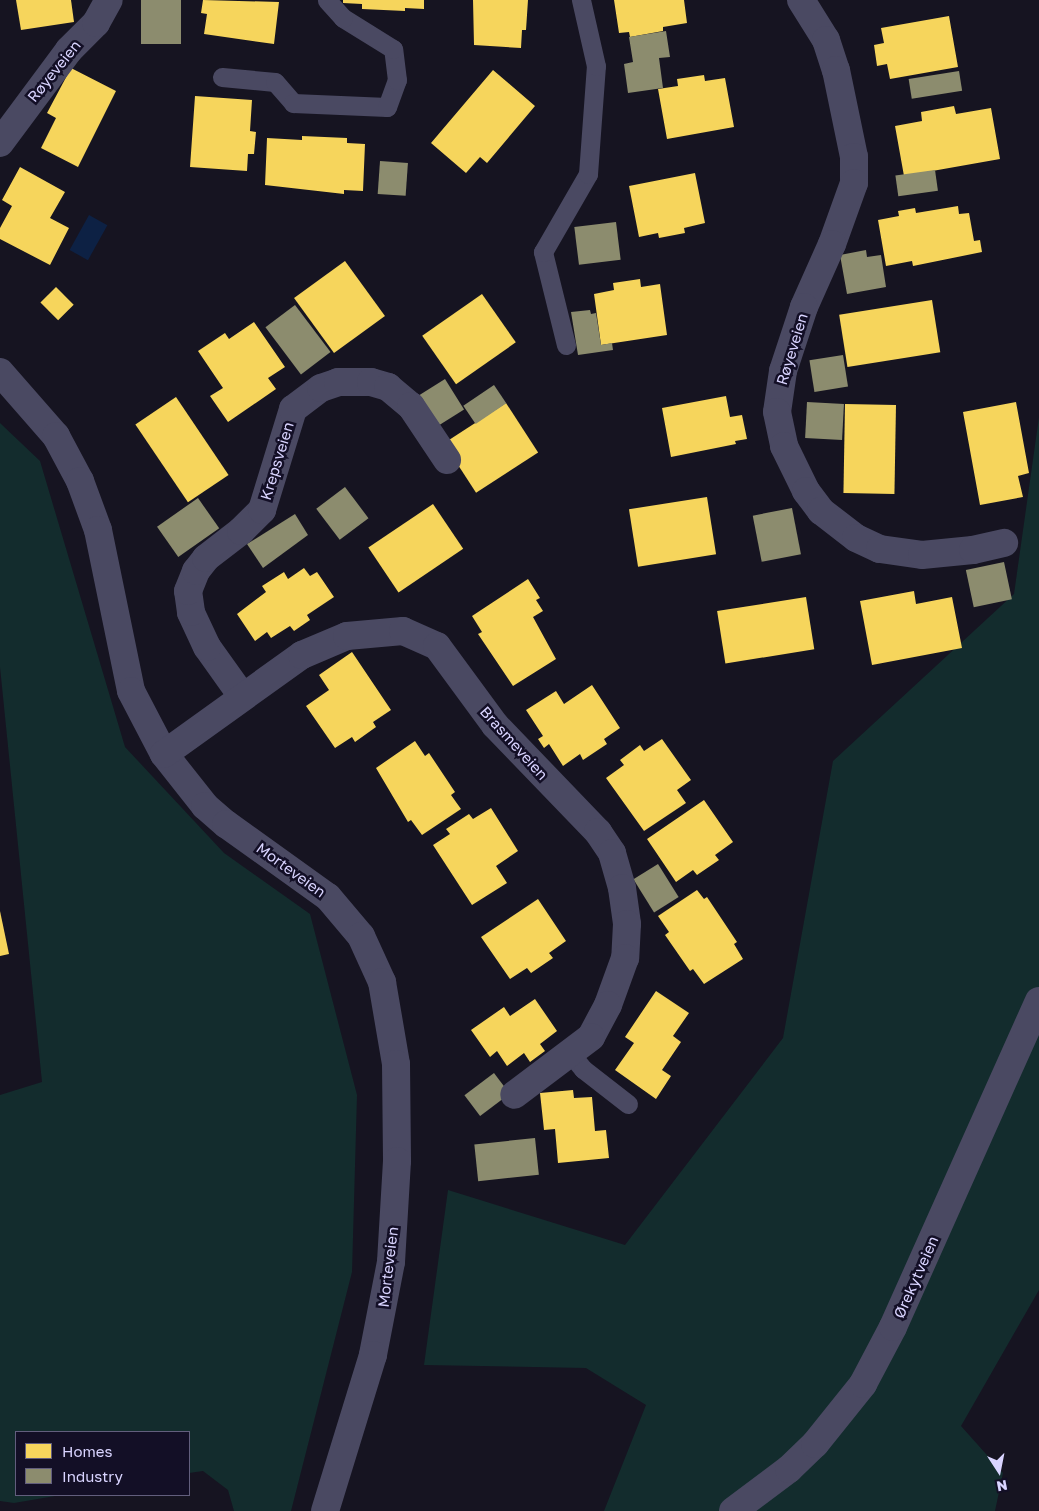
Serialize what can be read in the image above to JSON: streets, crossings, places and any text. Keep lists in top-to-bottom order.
{
  "streets": {
    "street": [
      "Røyeveien",
      "Krepsveien",
      "Brasmeveien",
      "Morteveien",
      "Ørekytveien"
    ]
  },
  "crossings": [
    ["Krepsveien", "Brasmeveien"],
    ["Brasmeveien", "Morteveien"]
  ],
  "legend": ["Homes", "Industry"],
  "north": "bottom"
}
